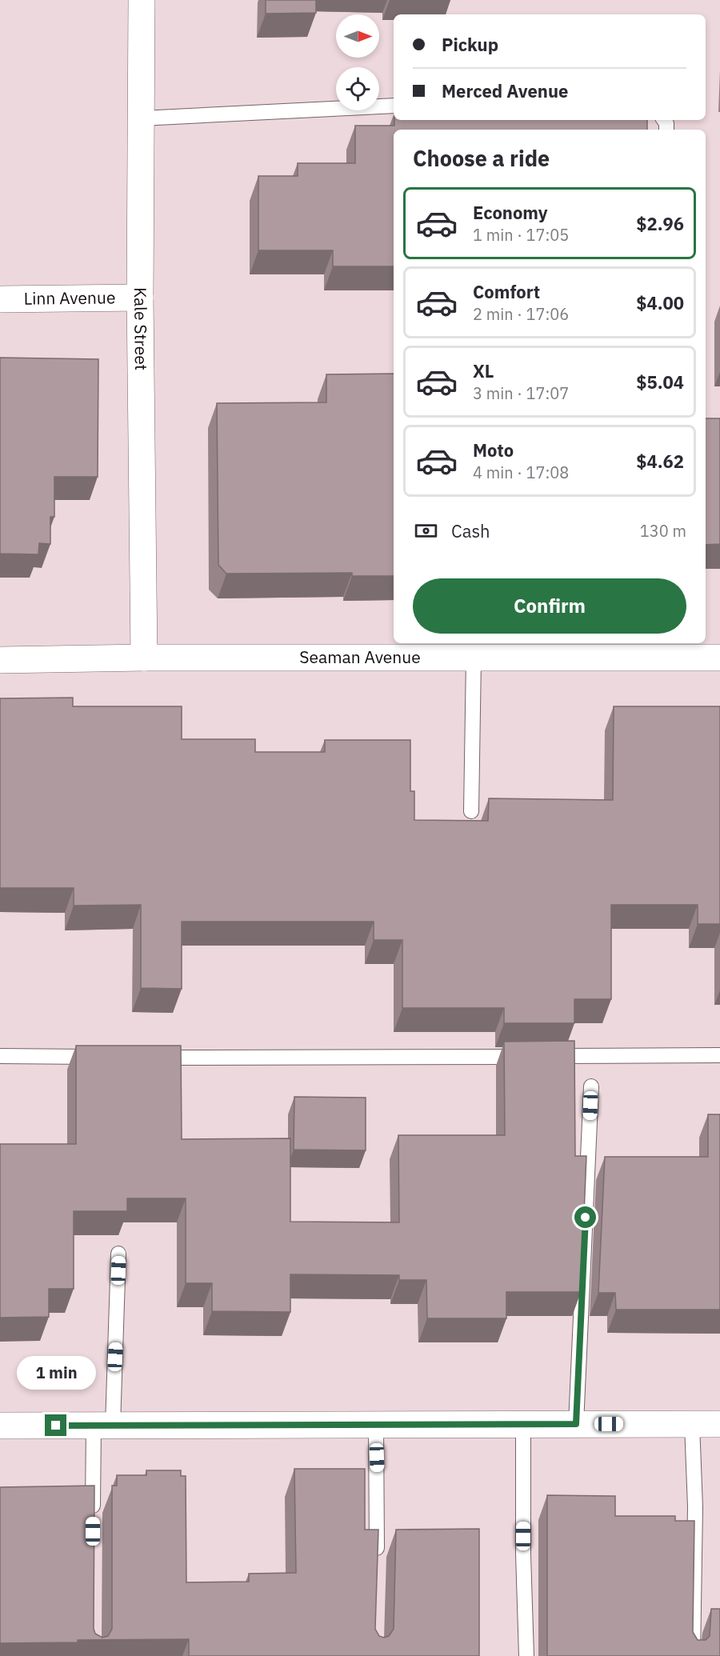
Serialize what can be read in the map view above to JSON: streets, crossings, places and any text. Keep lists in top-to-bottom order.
{
  "streets": {
    "street": ["Linn Avenue", "Kale Street", "Seaman Avenue"]
  },
  "crossings": [
    ["Linn Avenue", "Kale Street"],
    ["Kale Street", "Seaman Avenue"]
  ],
  "north": "right",
  "page": {
    "banner": ["Pickup", "Merced Avenue"],
    "heading": "Choose a ride",
    "list": [
      {
        "name": "Economy",
        "note": "1 min · 17:05",
        "value": "$2.96"
      },
      {
        "name": "Comfort",
        "note": "2 min · 17:06",
        "value": "$4.00"
      },
      {
        "name": "XL",
        "note": "3 min · 17:07",
        "value": "$5.04"
      },
      {
        "name": "Moto",
        "note": "4 min · 17:08",
        "value": "$4.62"
      }
    ],
    "pay": ["Cash", "130 m"],
    "buttons": "Confirm",
    "bubble": "1 min"
  }
}
